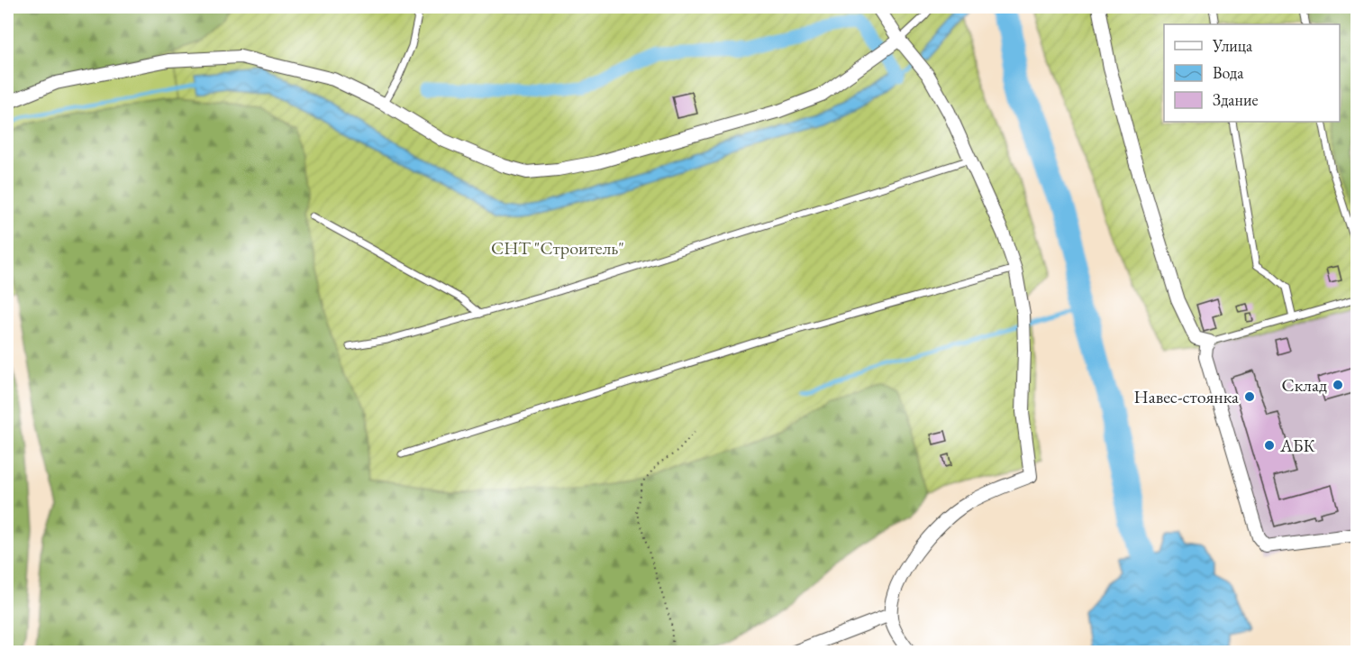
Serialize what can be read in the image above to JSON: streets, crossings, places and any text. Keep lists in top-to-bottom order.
{
  "parks": ["СНТ \"Строитель\""],
  "places": ["Склад", "Навес-стоянка", "АБК"],
  "legend": ["Улица", "Вода", "Здание"]
}
